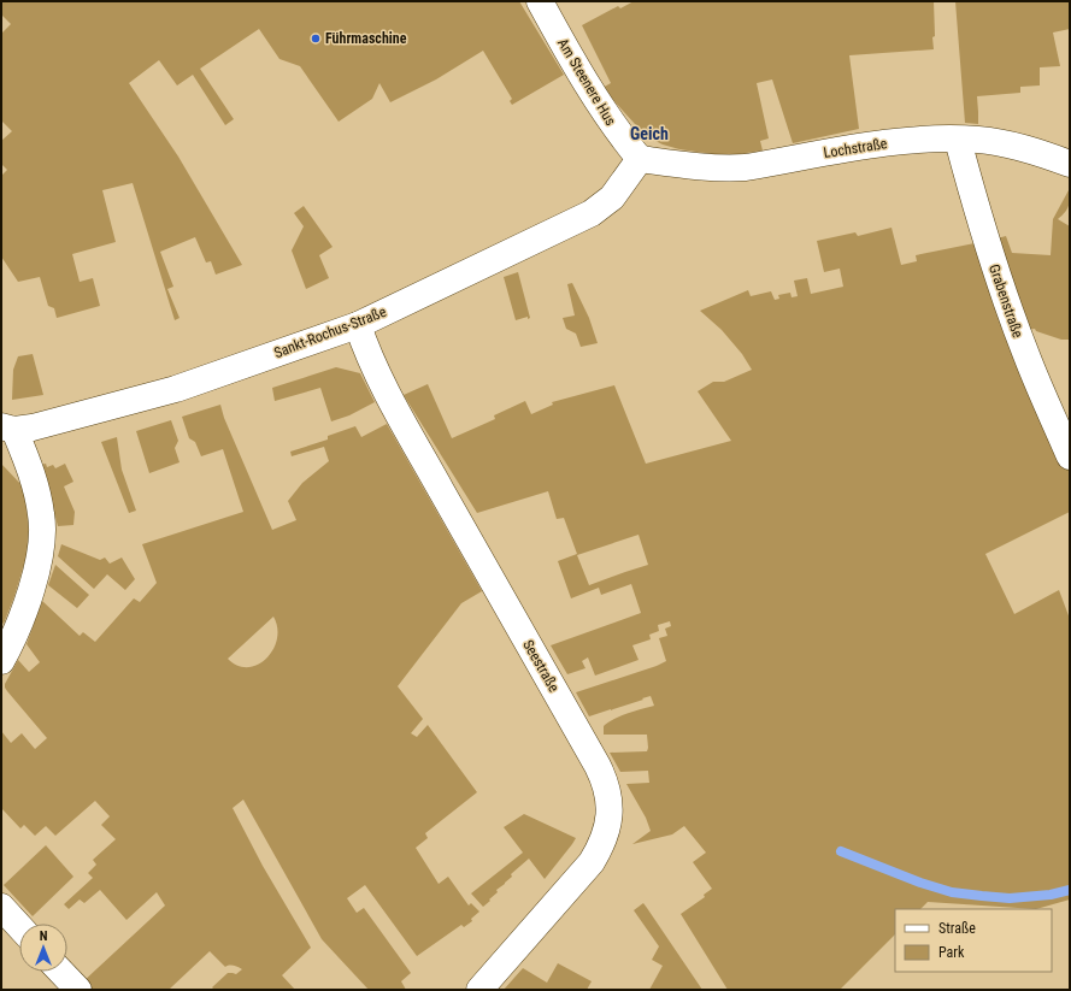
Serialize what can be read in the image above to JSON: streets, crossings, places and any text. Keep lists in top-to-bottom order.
{
  "streets": {
    "street": [
      "Am Steenere Hus",
      "Lochstraße",
      "Grabenstraße",
      "Sankt-Rochus-Straße",
      "Seestraße"
    ]
  },
  "crossings": [
    ["Am Steenere Hus", "Lochstraße"],
    ["Am Steenere Hus", "Sankt-Rochus-Straße"],
    ["Lochstraße", "Grabenstraße"],
    ["Lochstraße", "Sankt-Rochus-Straße"],
    ["Sankt-Rochus-Straße", "Seestraße"]
  ],
  "districts": ["Geich"],
  "places": ["Führmaschine"],
  "legend": ["Straße", "Park"],
  "north": "top"
}
